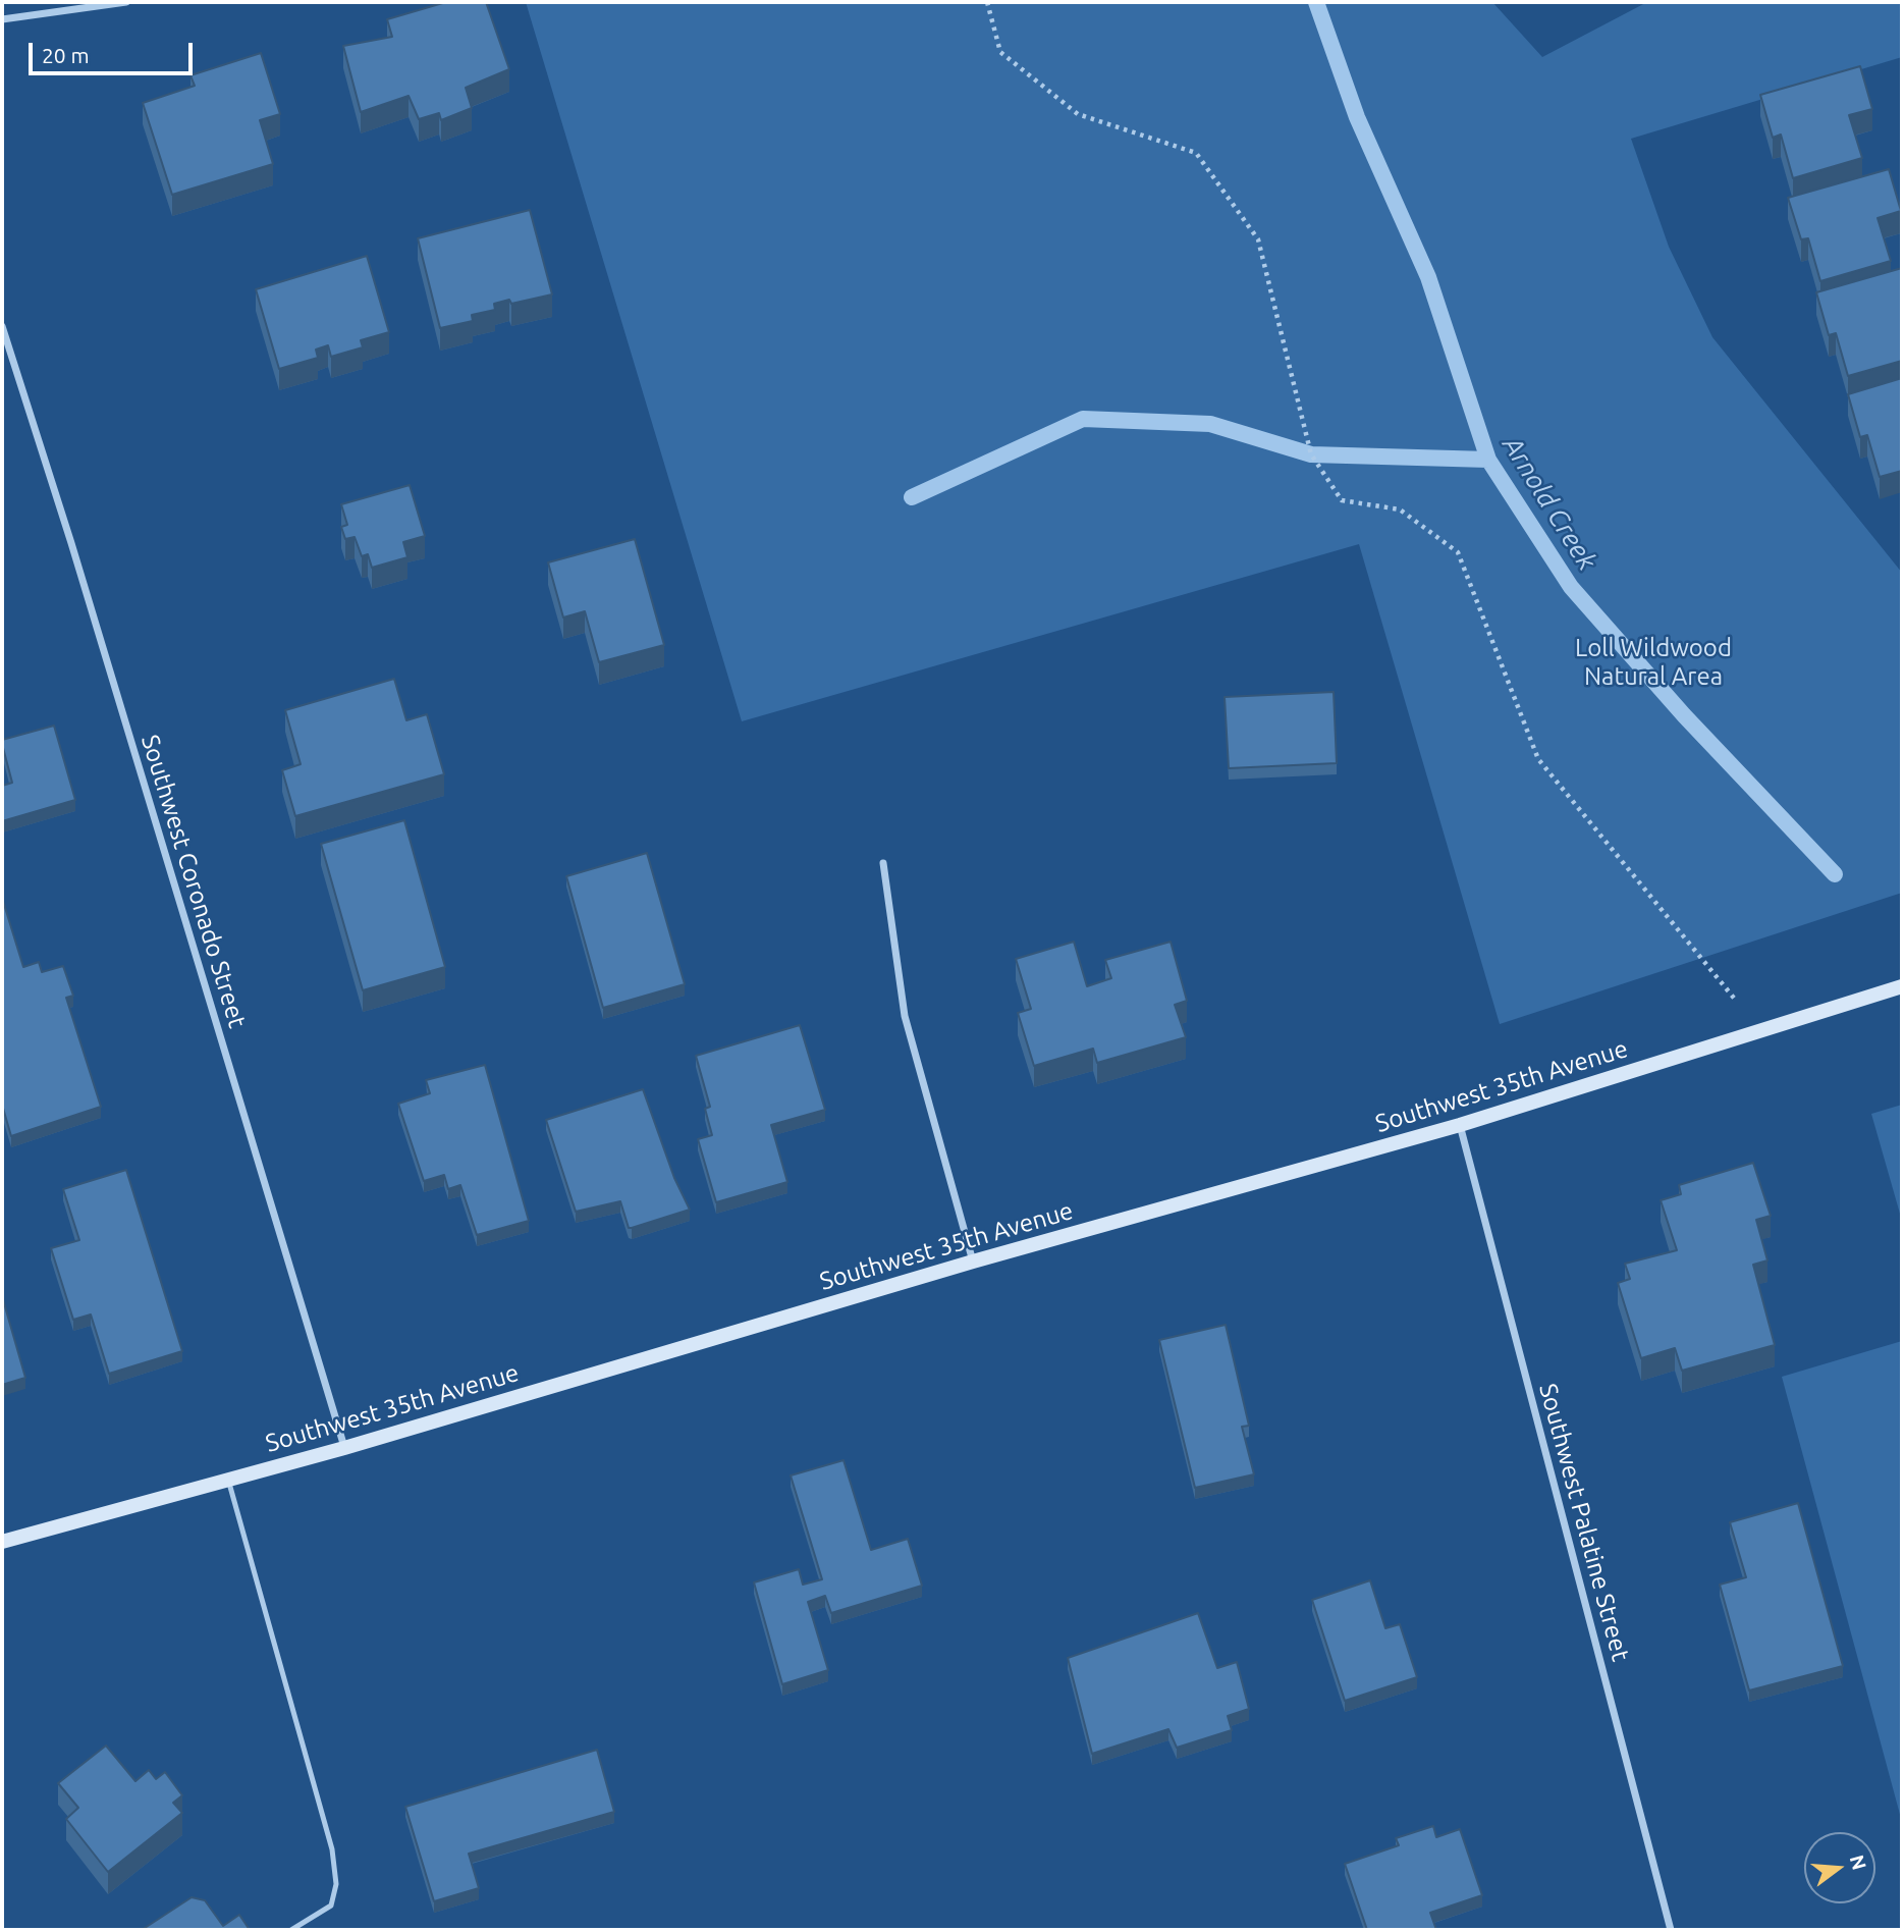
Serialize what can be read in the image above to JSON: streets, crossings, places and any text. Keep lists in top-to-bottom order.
{
  "streets": {
    "street": ["Southwest Coronado Street", "Southwest 35th Avenue", "Southwest Palatine Street"]
  },
  "crossings": [
    ["Southwest Coronado Street", "Southwest 35th Avenue"],
    ["Southwest 35th Avenue", "Southwest Palatine Street"]
  ],
  "water": ["Arnold Creek"],
  "parks": ["Loll Wildwood Natural Area"],
  "scale_bar": "20 m",
  "north": "right"
}
